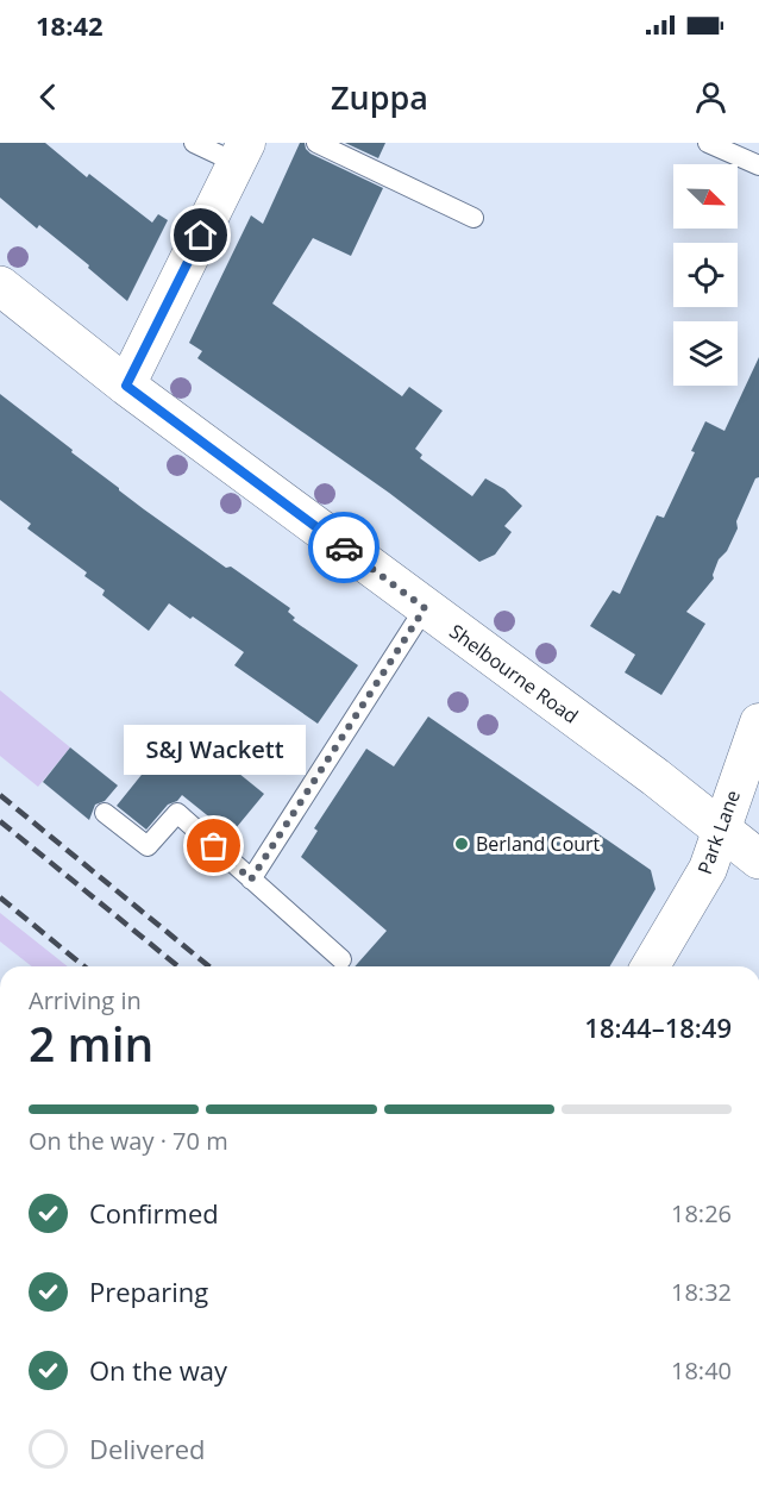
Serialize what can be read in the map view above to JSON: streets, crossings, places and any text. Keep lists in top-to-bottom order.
{
  "streets": {
    "street": ["Shelbourne Road", "Park Lane"]
  },
  "crossings": [
    ["Shelbourne Road", "Park Lane"]
  ],
  "places": ["Berland Court", "S&J Wackett"],
  "north": "bottom right",
  "page": {
    "status": "18:42",
    "header": "Zuppa",
    "bubble": "S&J Wackett",
    "heading": ["2 min", "Arriving in", "18:44–18:49"],
    "bar": "On the way · 70 m",
    "list": [
      ["Confirmed", "18:26"],
      ["Preparing", "18:32"],
      ["On the way", "18:40"],
      "Delivered"
    ]
  }
}
